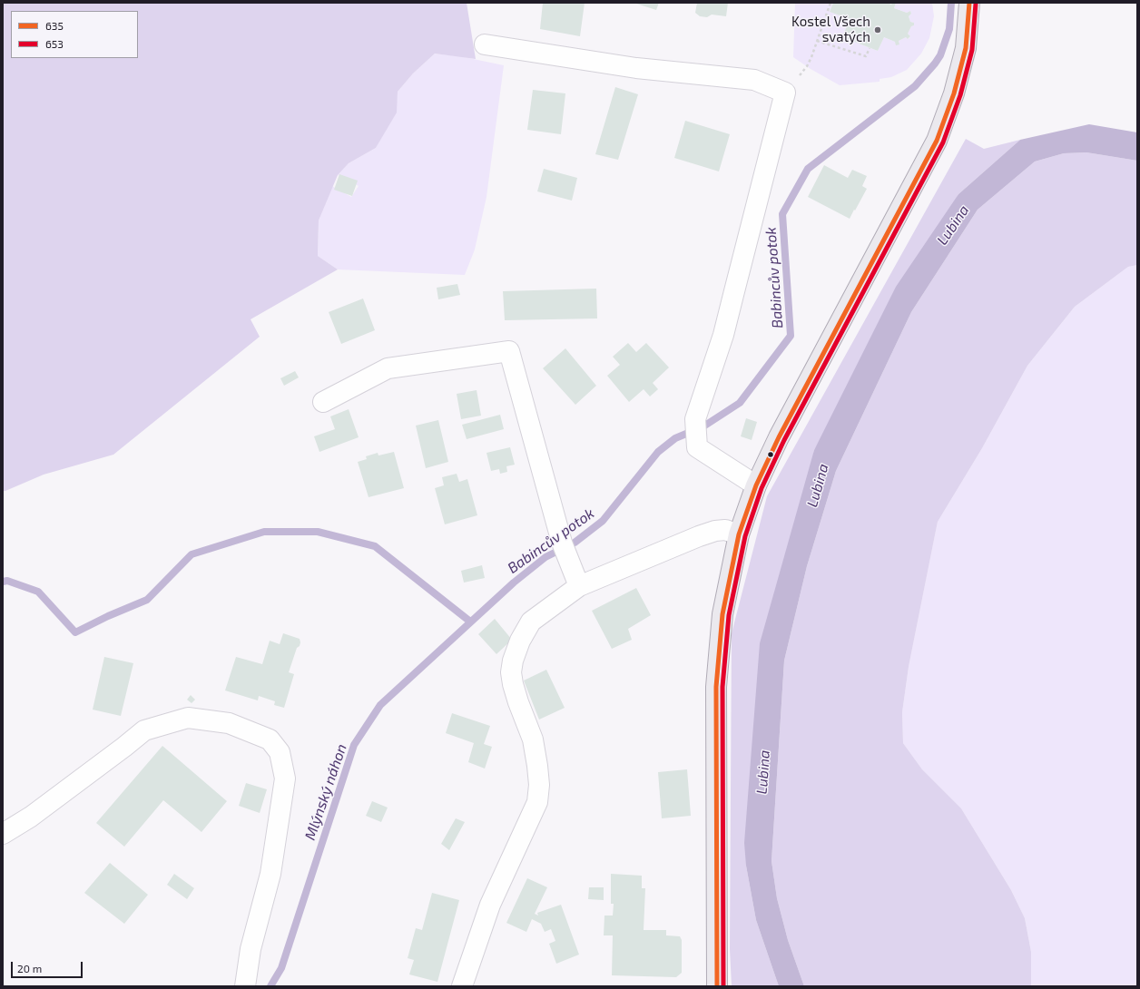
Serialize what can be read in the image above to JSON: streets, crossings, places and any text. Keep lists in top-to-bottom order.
{
  "water": ["Lubina", "Babincův potok", "Mlýnský náhon"],
  "places": ["Kostel Všech svatých"],
  "lines": ["transit line 635", "transit line 653"],
  "legend": ["635", "653"],
  "scale_bar": "20 m"
}
